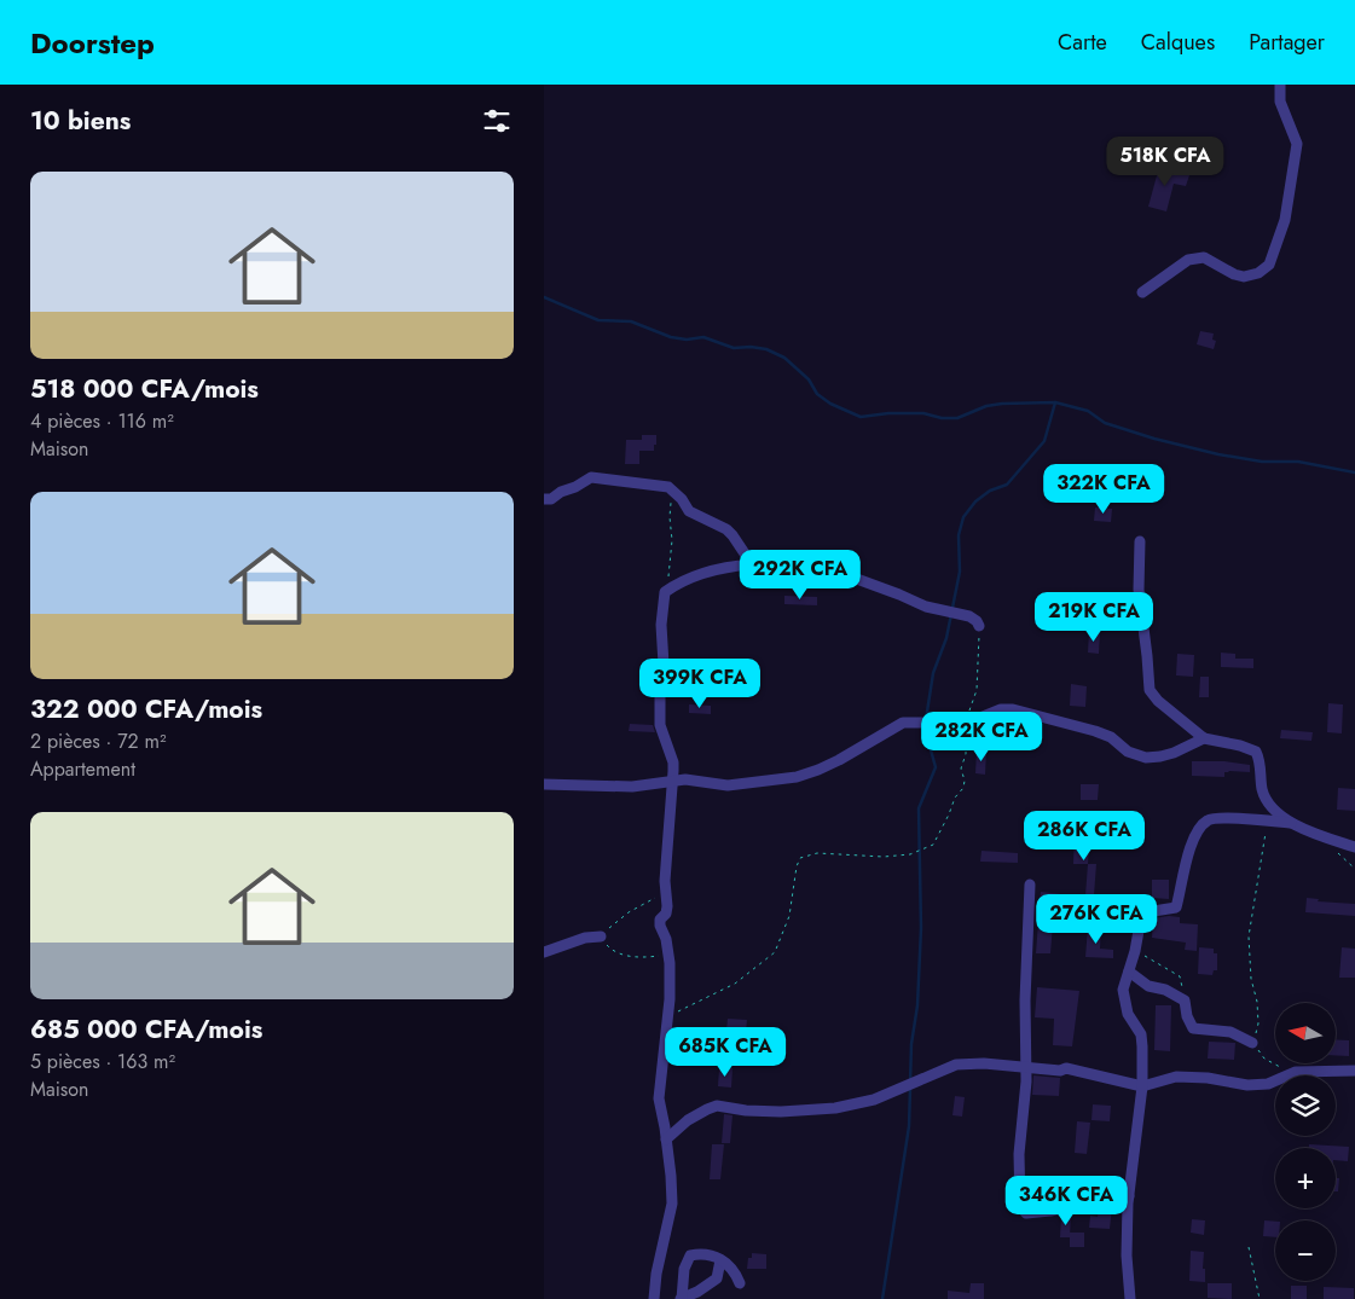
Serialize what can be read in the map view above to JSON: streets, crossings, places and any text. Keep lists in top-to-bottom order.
{
  "north": "left",
  "page": {
    "header": "Doorstep",
    "nav": ["Carte", "Calques", "Partager"],
    "heading": "10 biens",
    "price": [
      "518K CFA",
      "322K CFA",
      "292K CFA",
      "219K CFA",
      "399K CFA",
      "282K CFA",
      "286K CFA",
      "276K CFA",
      "685K CFA",
      "346K CFA"
    ],
    "list": [
      {
        "name": "518 000 CFA/mois",
        "note": "4 pièces · 116 m² · Maison"
      },
      {
        "name": "322 000 CFA/mois",
        "note": "2 pièces · 72 m² · Appartement"
      },
      {
        "name": "685 000 CFA/mois",
        "note": "5 pièces · 163 m² · Maison"
      }
    ],
    "map_buttons": ["+", "−"]
  }
}
